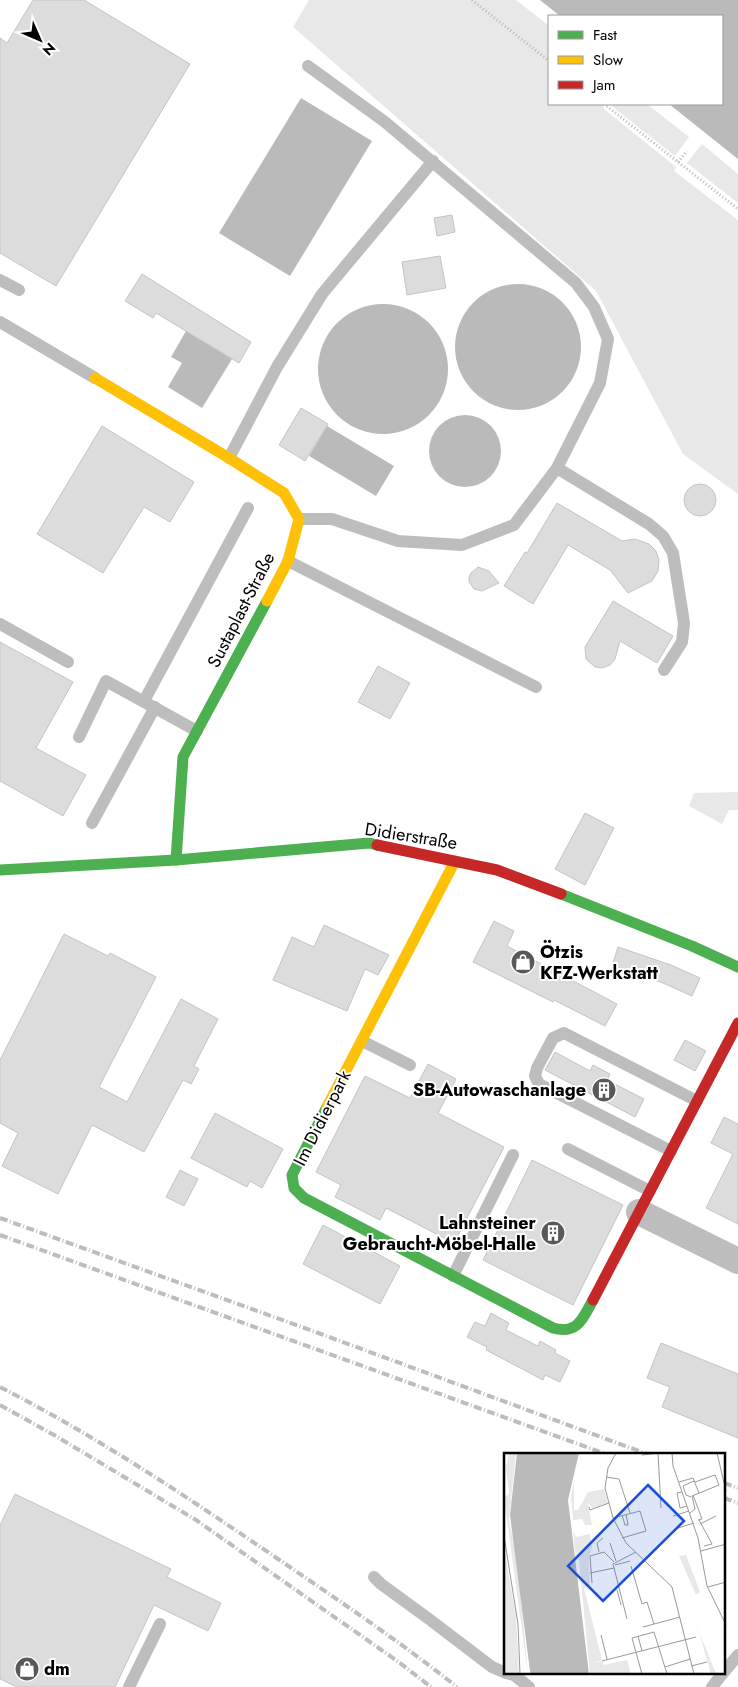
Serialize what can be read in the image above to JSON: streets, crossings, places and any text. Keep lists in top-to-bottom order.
{
  "streets": {
    "street": ["Sustaplast-Straße", "Didierstraße", "Im Didierpark"]
  },
  "crossings": [
    ["Sustaplast-Straße", "Didierstraße"],
    ["Didierstraße", "Im Didierpark"]
  ],
  "places": {
    "shop": ["Ötzis KFZ-Werkstatt", "dm"],
    "building": ["SB-Autowaschanlage", "Lahnsteiner Gebraucht-Möbel-Halle"]
  },
  "legend": ["Fast", "Slow", "Jam"],
  "north": "bottom right"
}
